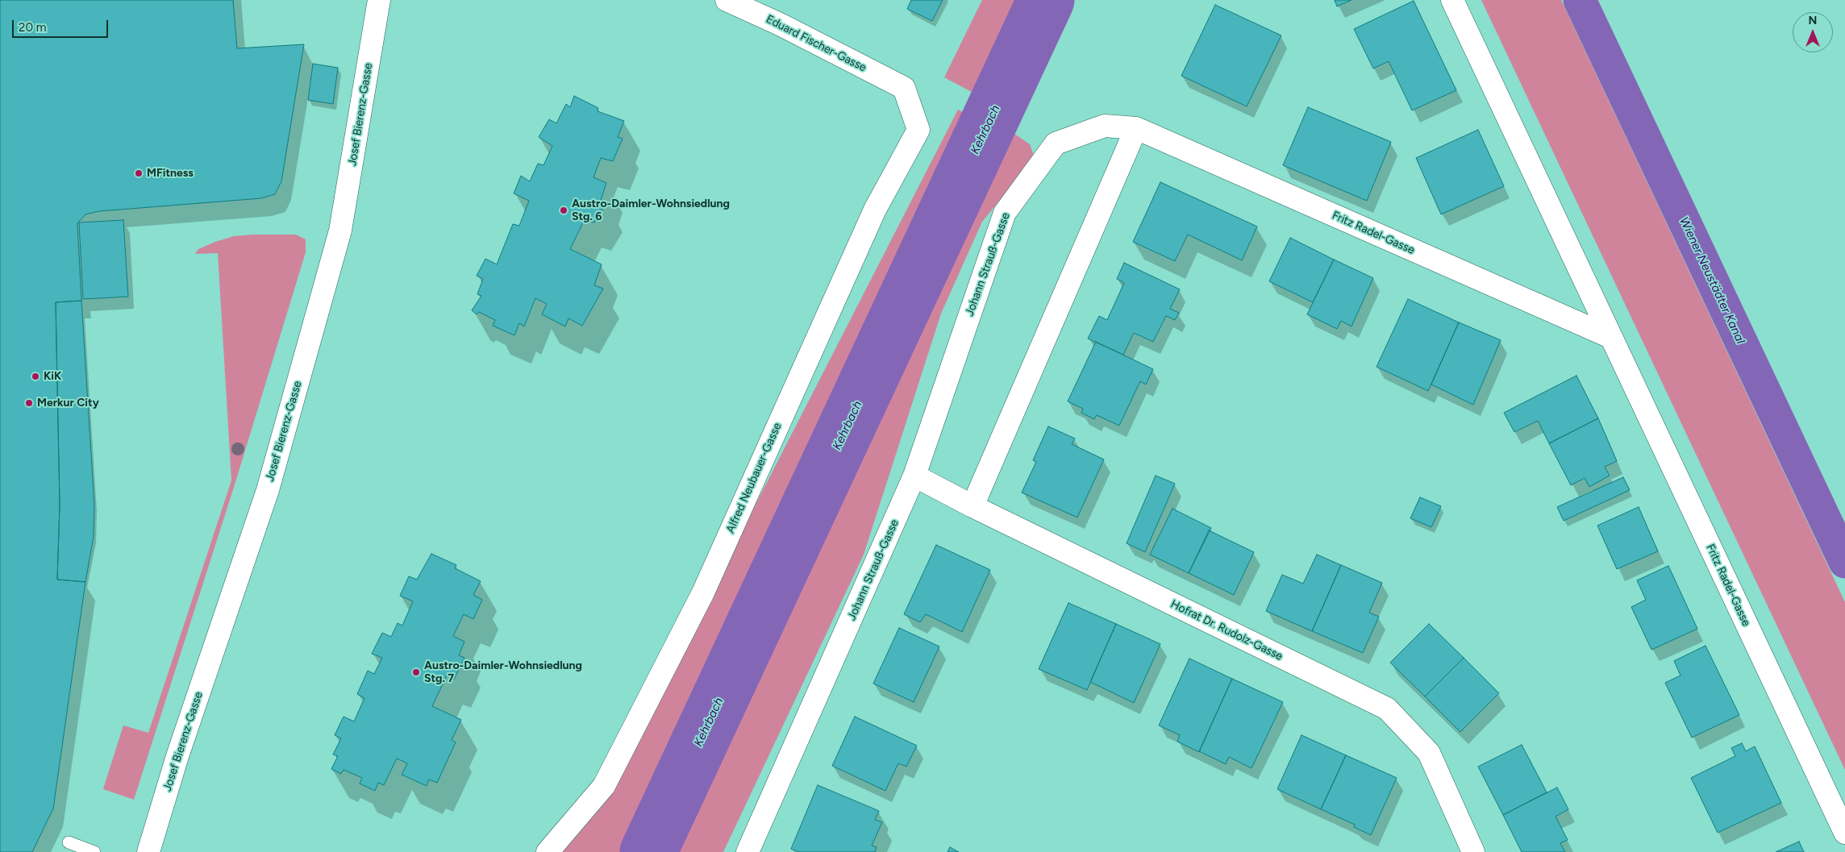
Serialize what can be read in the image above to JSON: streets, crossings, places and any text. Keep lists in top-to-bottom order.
{
  "streets": {
    "street": [
      "Eduard Fischer-Gasse",
      "Josef Bierenz-Gasse",
      "Fritz Radel-Gasse",
      "Johann Strauß-Gasse",
      "Alfred Neubauer-Gasse",
      "Hofrat Dr. Rudolz-Gasse"
    ]
  },
  "crossings": [
    ["Eduard Fischer-Gasse", "Alfred Neubauer-Gasse"],
    ["Fritz Radel-Gasse", "Johann Strauß-Gasse"],
    ["Johann Strauß-Gasse", "Hofrat Dr. Rudolz-Gasse"]
  ],
  "water": ["Kehrbach", "Wiener Neustädter Kanal"],
  "places": [
    "MFitness",
    "Austro-Daimler-Wohnsiedlung Stg. 6",
    "KiK",
    "Merkur City",
    "Austro-Daimler-Wohnsiedlung Stg. 7"
  ],
  "scale_bar": "20 m",
  "north": "top"
}
